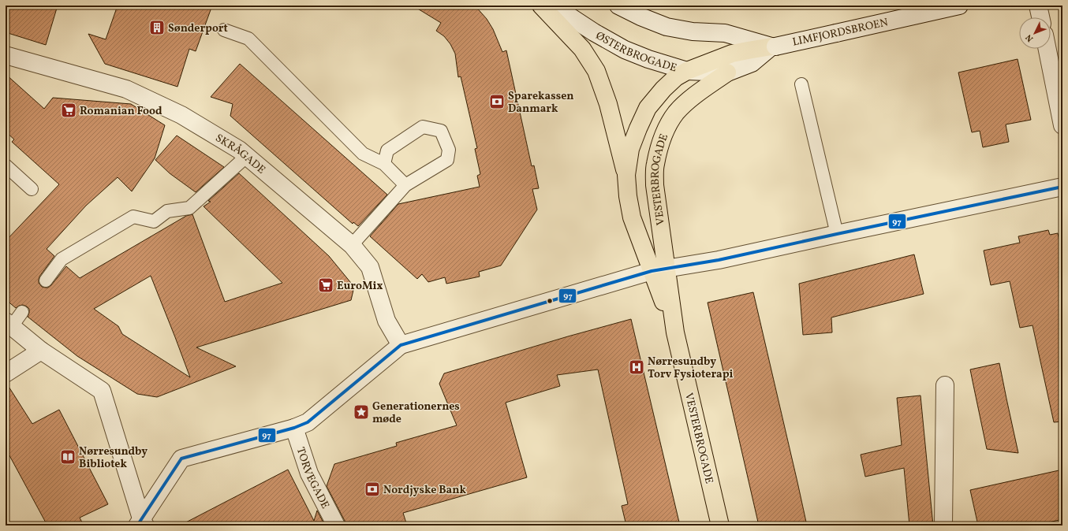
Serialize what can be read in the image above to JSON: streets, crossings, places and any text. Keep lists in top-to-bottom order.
{
  "streets": {
    "main road": ["VESTERBROGADE"],
    "street": [
      "LIMFJORDSBROEN",
      "ØSTERBROGADE",
      "SKRÅGADE",
      "TORVEGADE"
    ]
  },
  "crossings": [
    ["LIMFJORDSBROEN", "ØSTERBROGADE"],
    ["LIMFJORDSBROEN", "VESTERBROGADE"],
    ["ØSTERBROGADE", "VESTERBROGADE"]
  ],
  "places": {
    "building": ["Sønderport"],
    "bank": ["Sparekassen Danmark", "Nordjyske Bank"],
    "supermarket": ["Romanian Food", "EuroMix"],
    "hospital": ["Nørresundby Torv Fysioterapi"],
    "place": ["Generationernes møde"],
    "library": ["Nørresundby Bibliotek"]
  },
  "lines": ["transit line 97"],
  "north": "bottom left"
}
